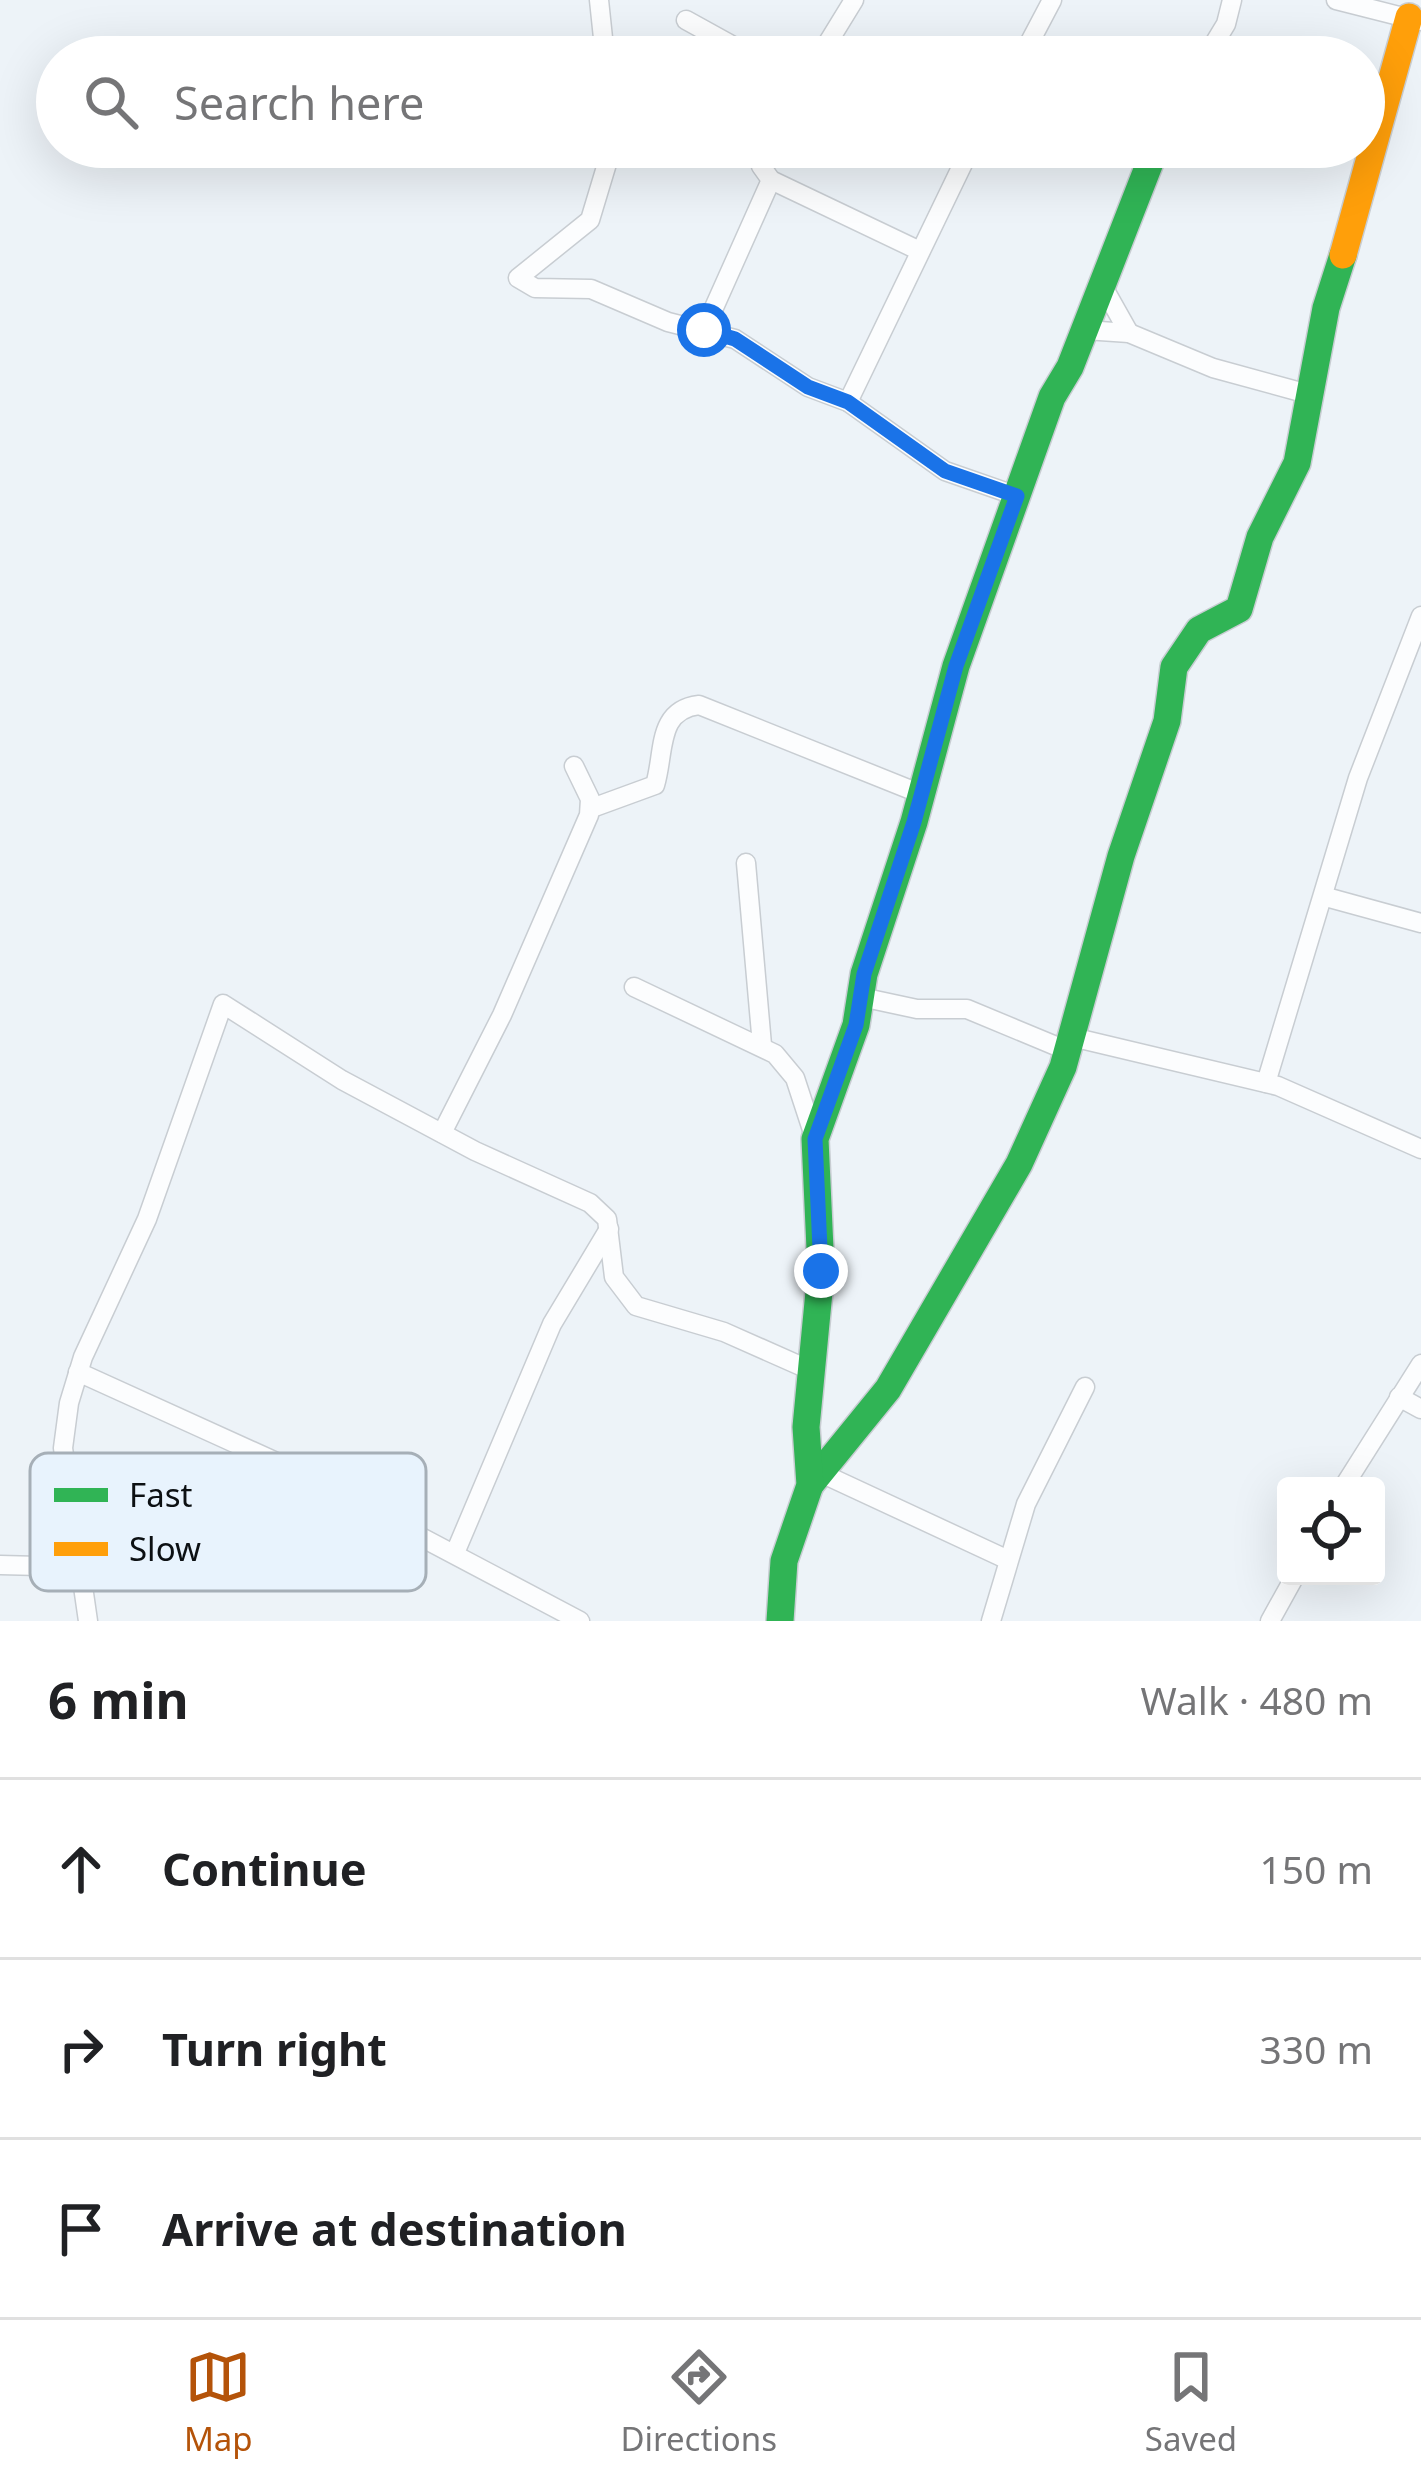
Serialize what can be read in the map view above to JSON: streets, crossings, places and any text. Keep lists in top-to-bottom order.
{
  "legend": ["Fast", "Slow"],
  "page": {
    "search": "Search here",
    "heading": ["6 min", "Walk · 480 m"],
    "list": [
      ["Continue", "150 m"],
      ["Turn right", "330 m"],
      "Arrive at destination"
    ],
    "nav": ["Map", "Directions", "Saved"]
  }
}
